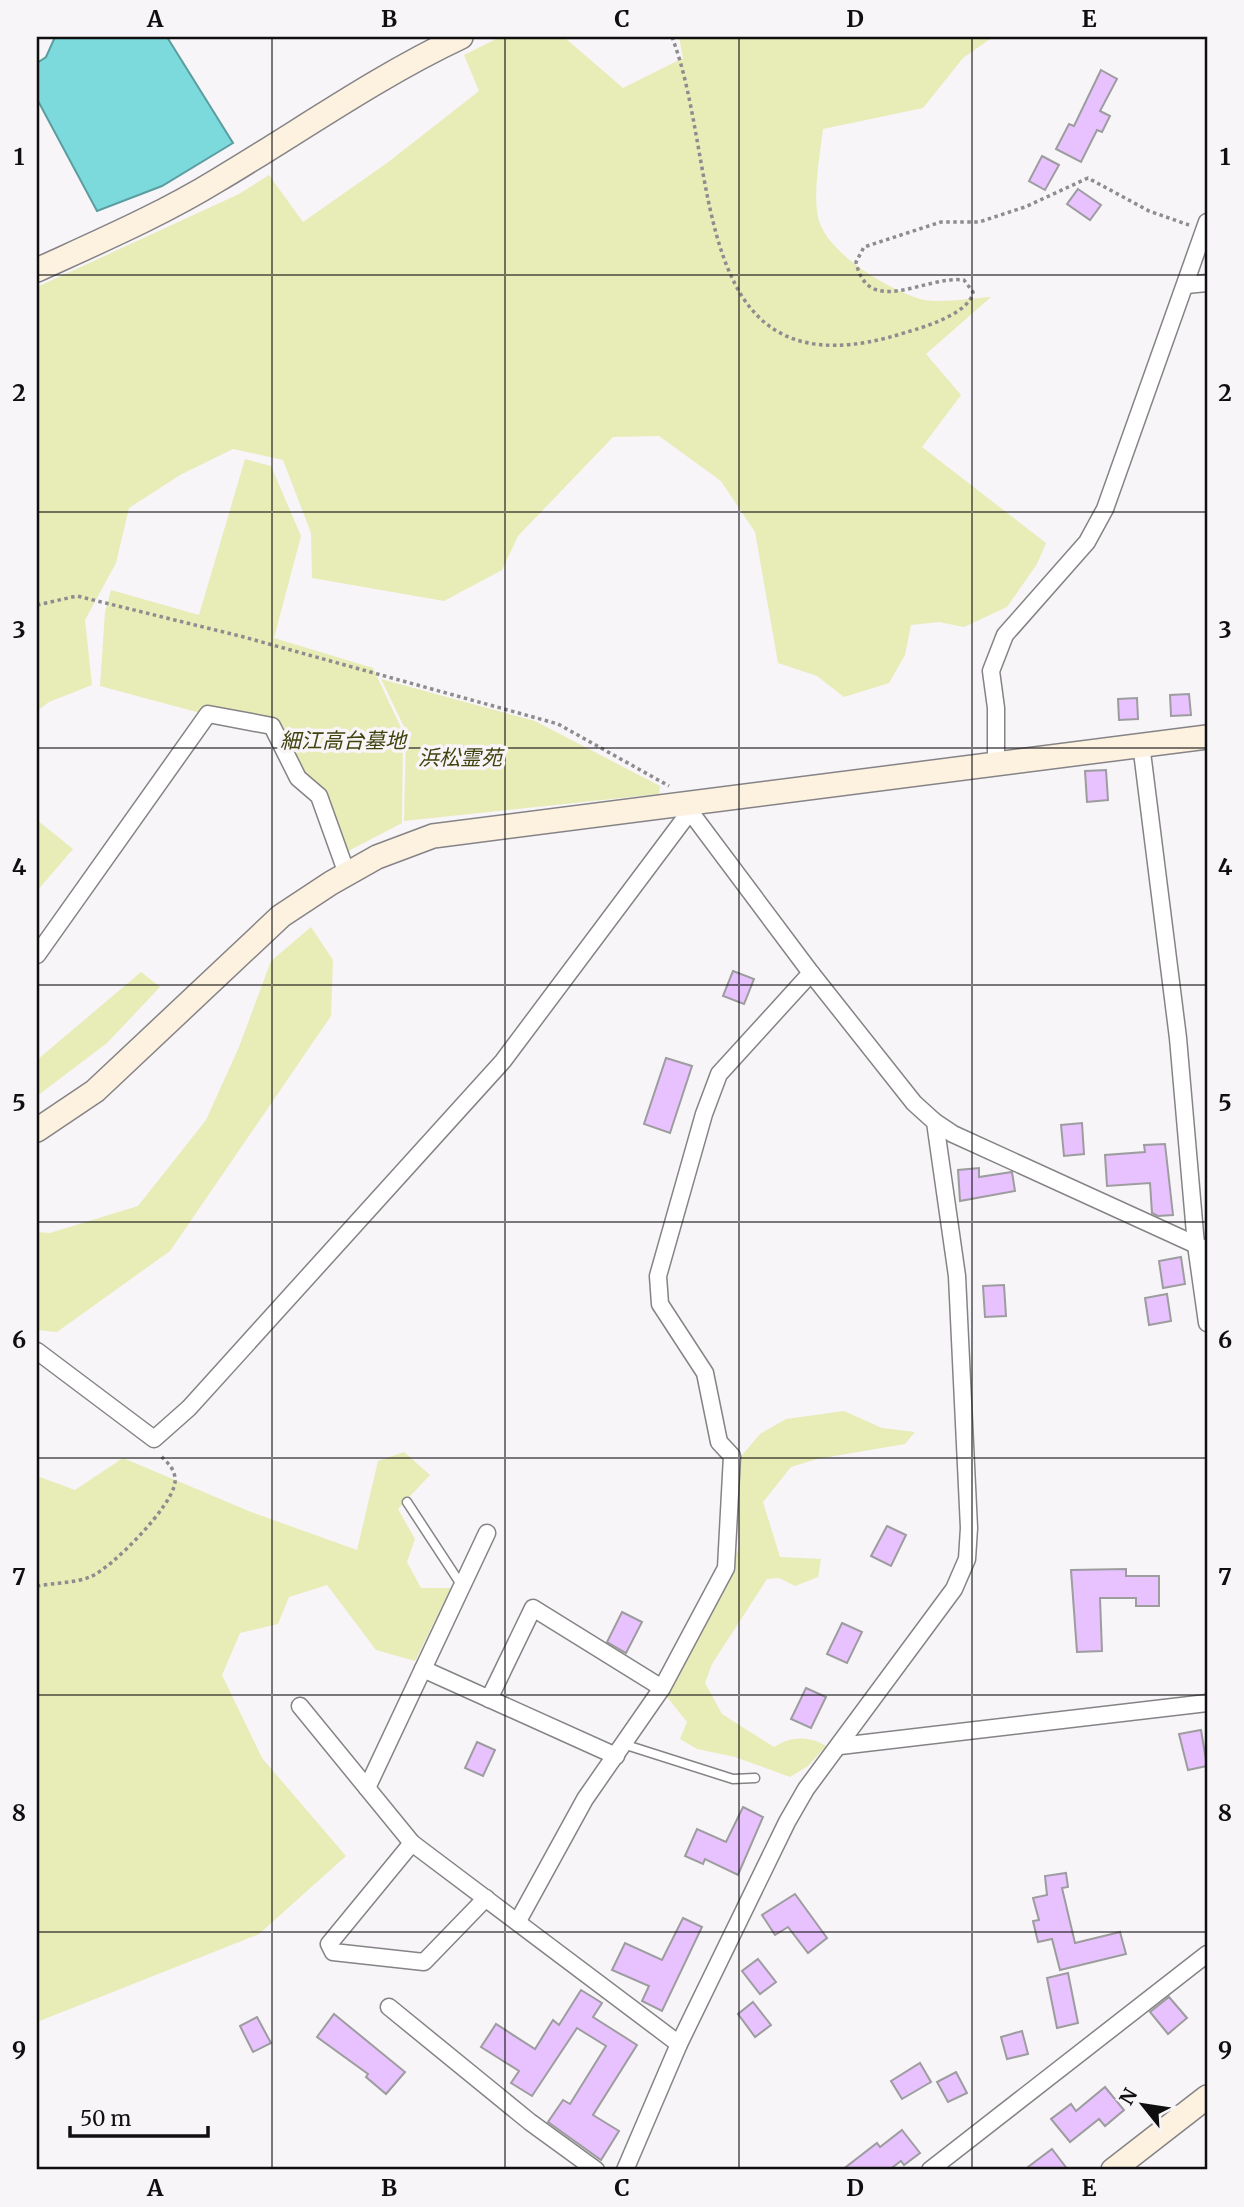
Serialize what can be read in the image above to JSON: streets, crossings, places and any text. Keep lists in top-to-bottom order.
{
  "parks": ["細江高台墓地", "浜松霊苑"],
  "scale_bar": "50 m",
  "north": "top left",
  "grid": {
    "columns": [
      "A",
      "B",
      "C",
      "D",
      "E"
    ],
    "rows": [
      "1",
      "2",
      "3",
      "4",
      "5",
      "6",
      "7",
      "8",
      "9"
    ]
  }
}
